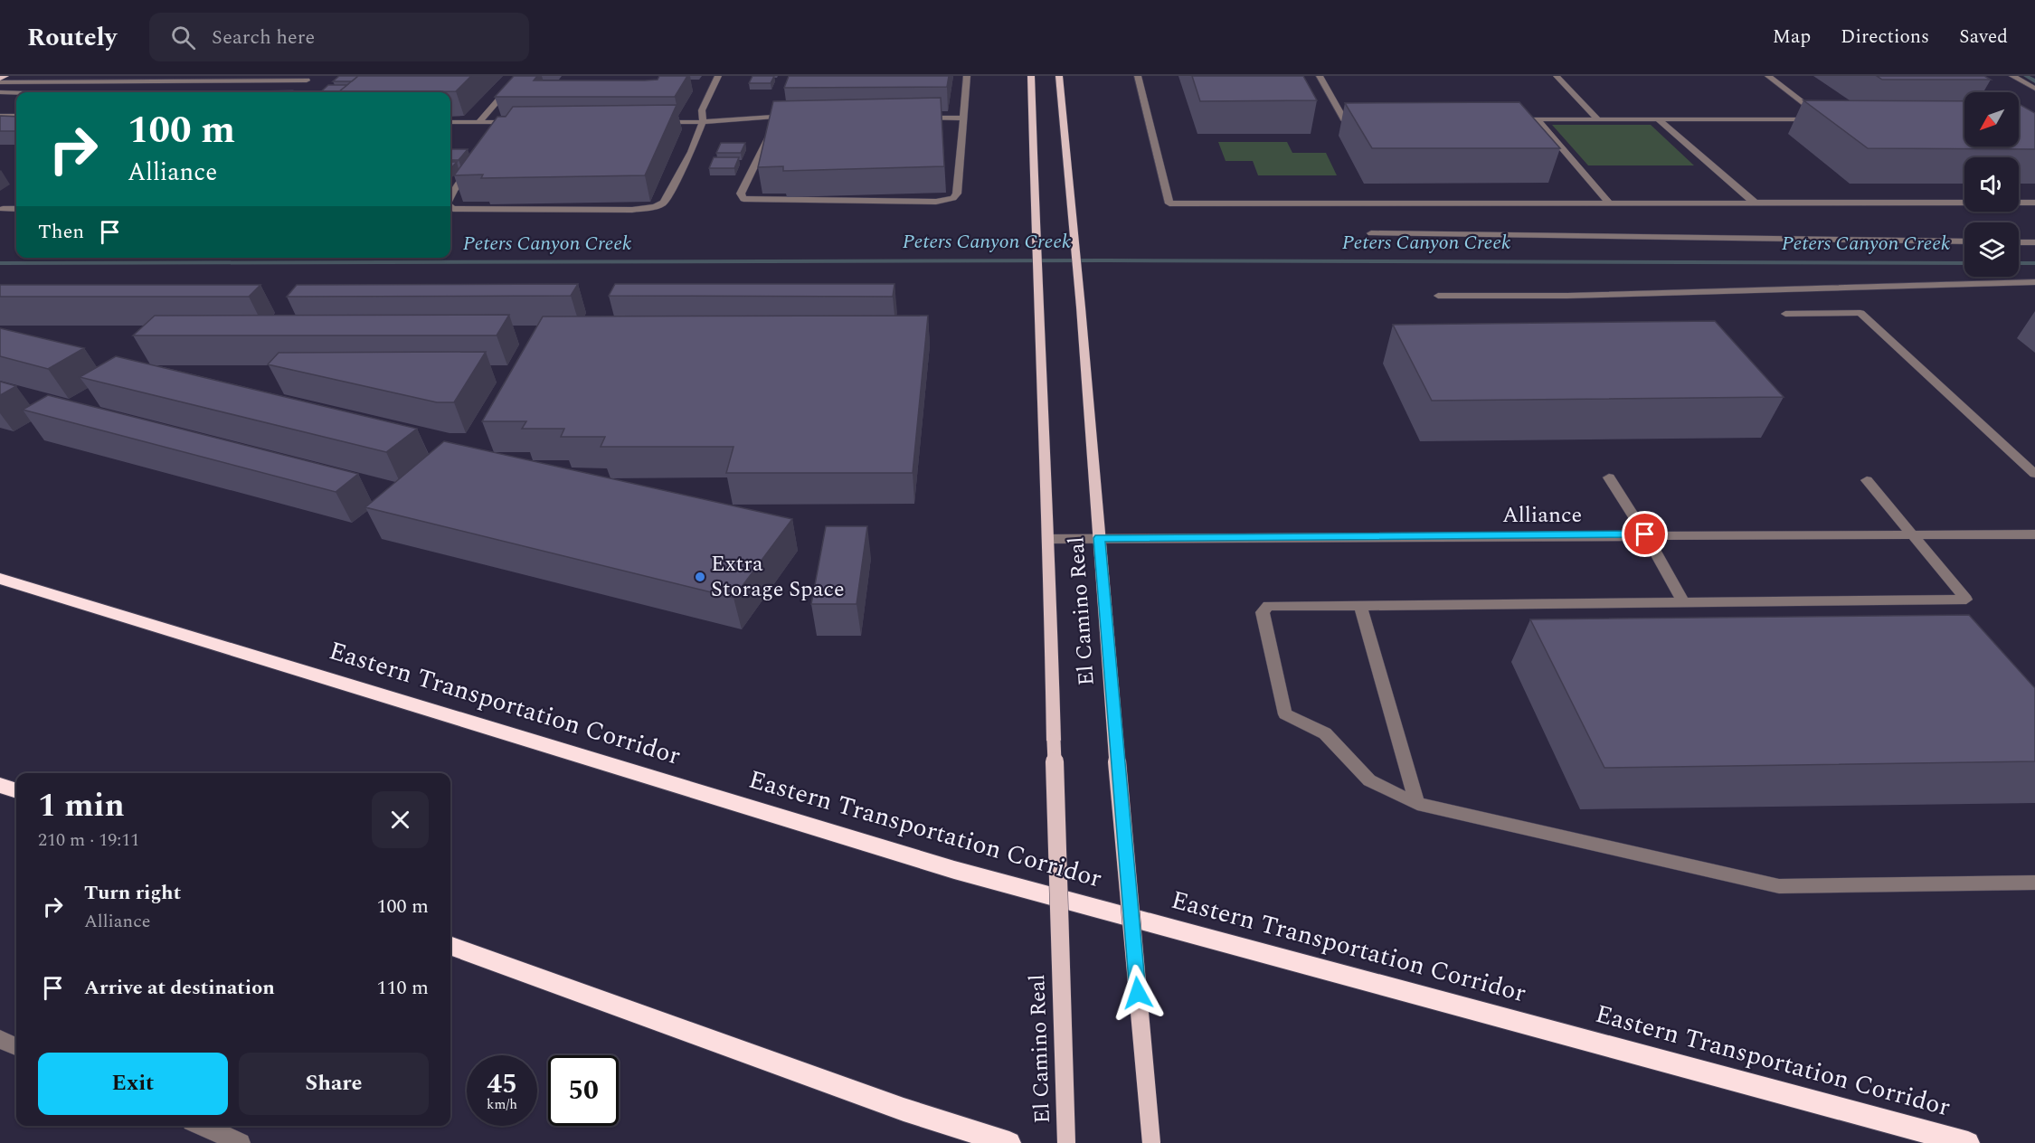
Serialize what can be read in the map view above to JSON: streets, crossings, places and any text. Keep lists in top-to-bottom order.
{
  "streets": {
    "highway": ["Eastern Transportation Corridor"],
    "main road": ["El Camino Real"],
    "street": ["Alliance"]
  },
  "crossings": [
    ["Alliance", "El Camino Real"]
  ],
  "water": ["Peters Canyon Creek"],
  "places": ["Extra Storage Space"],
  "north": "bottom left",
  "page": {
    "header": "Routely",
    "search": "Search here",
    "nav": ["Map", "Directions", "Saved"],
    "turn": ["100 m", "Alliance"],
    "then": "Then",
    "heading": ["1 min", "210 m · 19:11"],
    "list": [
      {
        "name": "Turn right",
        "note": "Alliance",
        "value": "100 m"
      },
      {
        "name": "Arrive at destination",
        "value": "110 m"
      }
    ],
    "buttons": ["Exit", "Share"],
    "speed": "45 km/h",
    "limit": "50"
  }
}
